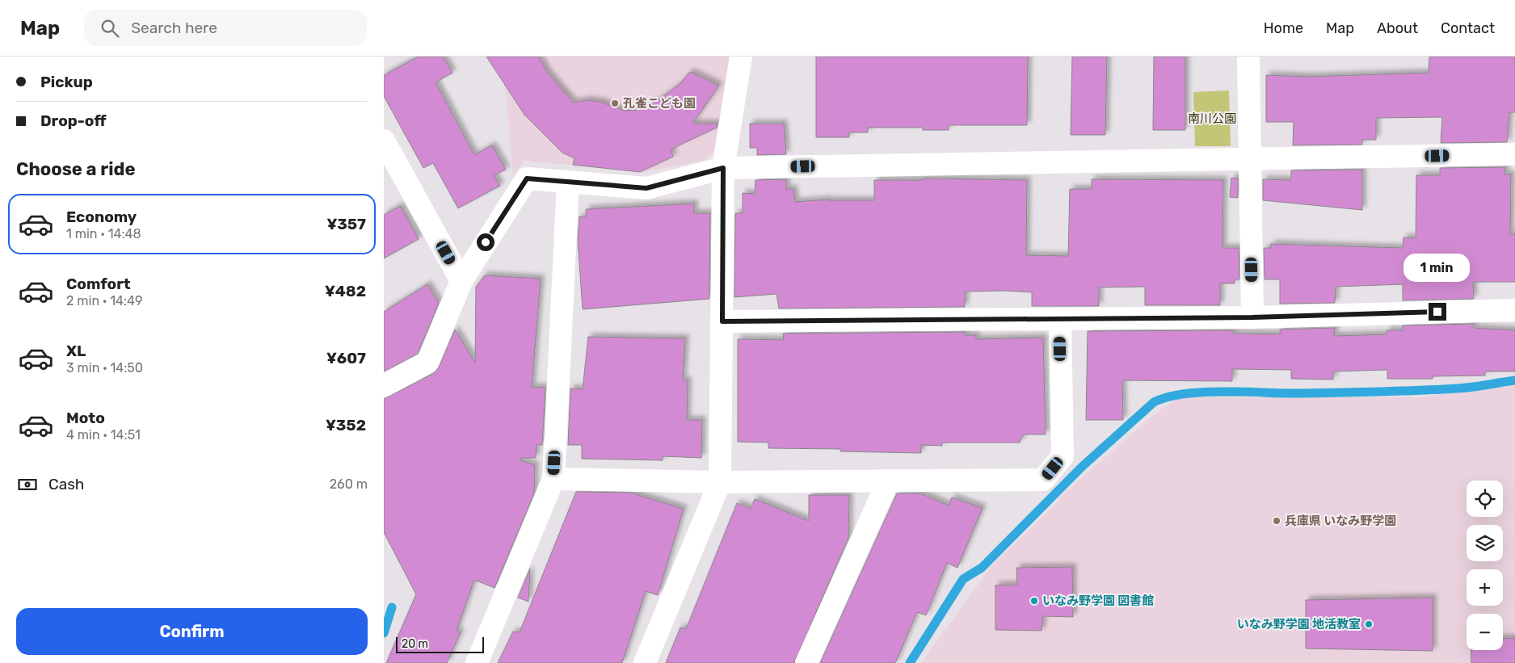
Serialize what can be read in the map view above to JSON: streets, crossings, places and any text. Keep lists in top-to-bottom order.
{
  "parks": ["南川公園"],
  "places": [
    "孔雀こども園",
    "兵庫県 いなみ野学園",
    "いなみ野学園 図書館",
    "いなみ野学園 地活教室"
  ],
  "scale_bar": "20 m",
  "page": {
    "header": "Map",
    "search": "Search here",
    "nav": [
      "Home",
      "Map",
      "About",
      "Contact"
    ],
    "banner": ["Pickup", "Drop-off"],
    "heading": "Choose a ride",
    "list": [
      {
        "name": "Economy",
        "note": "1 min · 14:48",
        "value": "¥357"
      },
      {
        "name": "Comfort",
        "note": "2 min · 14:49",
        "value": "¥482"
      },
      {
        "name": "XL",
        "note": "3 min · 14:50",
        "value": "¥607"
      },
      {
        "name": "Moto",
        "note": "4 min · 14:51",
        "value": "¥352"
      }
    ],
    "bubble": "1 min",
    "pay": ["Cash", "260 m"],
    "map_buttons": ["+", "−"],
    "buttons": "Confirm",
    "scale": "20 m"
  }
}
